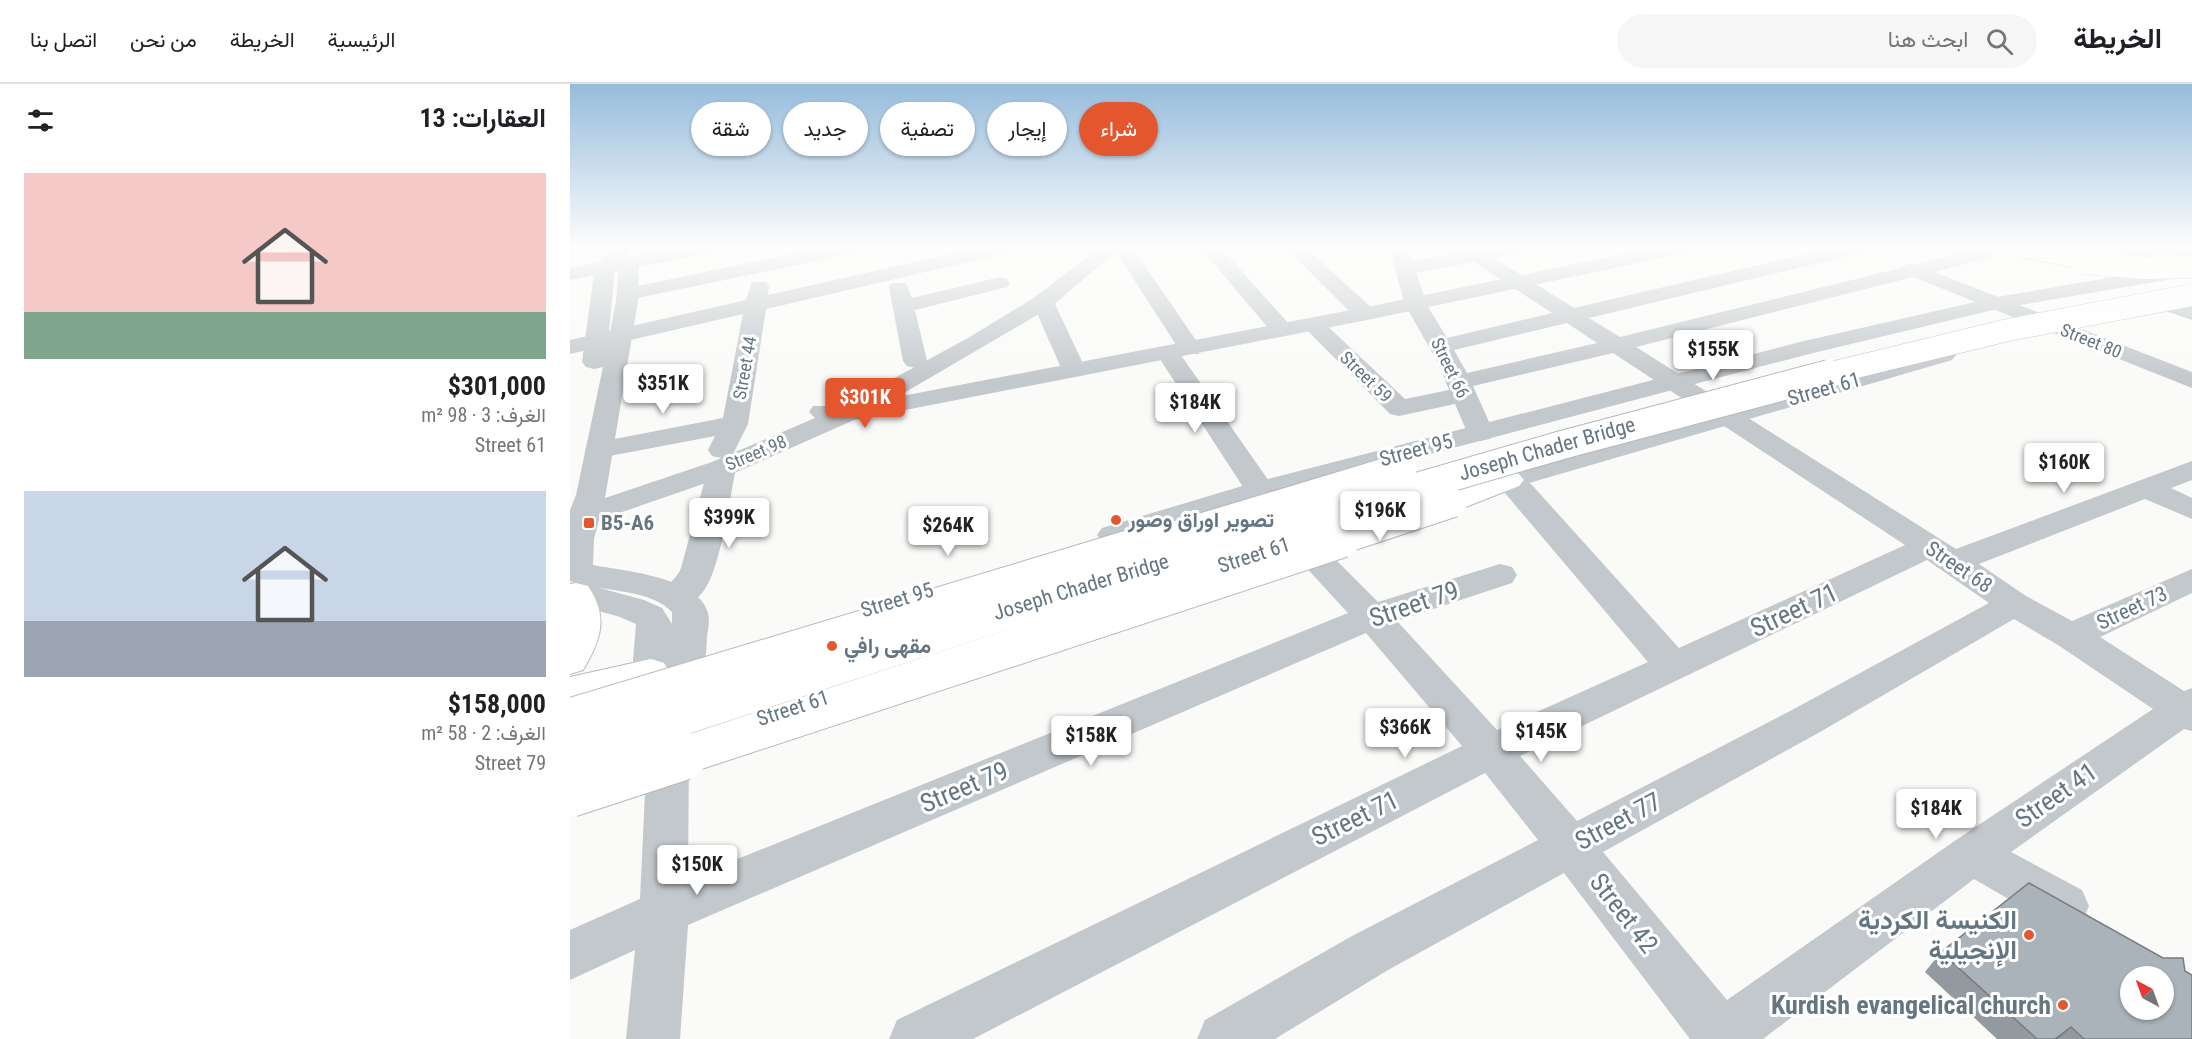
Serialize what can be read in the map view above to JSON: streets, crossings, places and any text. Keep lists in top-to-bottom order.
{
  "streets": {
    "highway": ["Joseph Chader Bridge"],
    "street": [
      "Street 80",
      "Street 44",
      "Street 66",
      "Street 59",
      "Street 61",
      "Street 95",
      "Street 98",
      "Street 68",
      "Street 79",
      "Street 73",
      "Street 71",
      "Street 41",
      "Street 77",
      "Street 42"
    ]
  },
  "crossings": [
    ["Street 80", "Street 61"],
    ["Street 80", "Street 95"],
    ["Street 44", "Street 98"],
    ["Street 66", "Street 59"],
    ["Street 66", "Street 95"],
    ["Street 61", "Street 68"],
    ["Street 61", "Street 42"],
    ["Street 95", "Street 68"],
    ["Street 95", "Street 42"],
    ["Street 68", "Street 73"],
    ["Street 68", "Street 71"],
    ["Street 68", "Street 41"],
    ["Street 68", "Street 77"],
    ["Street 79", "Street 42"],
    ["Street 71", "Street 42"],
    ["Street 41", "Street 42"],
    ["Street 77", "Street 42"]
  ],
  "places": {
    "other": [
      "تصوير اوراق وصور",
      "مقهى رافي",
      "الكنيسة الكردية الإنجيلية",
      "Kurdish evangelical church"
    ],
    "transit": ["B5-A6"]
  },
  "north": "top left",
  "page": {
    "header": "الخريطة",
    "search": "ابحث هنا",
    "nav": [
      "الرئيسية",
      "الخريطة",
      "من نحن",
      "اتصل بنا"
    ],
    "heading": "العقارات: 13",
    "chip": [
      "شراء",
      "إيجار",
      "تصفية",
      "جديد",
      "شقة"
    ],
    "list": [
      {
        "name": "$301,000",
        "note": "الغرف: 3 · 98 m² · Street 61"
      },
      {
        "name": "$158,000",
        "note": "الغرف: 2 · 58 m² · Street 79"
      }
    ],
    "price": [
      "$155K",
      "$351K",
      "$301K",
      "$184K",
      "$160K",
      "$196K",
      "$399K",
      "$264K",
      "$366K",
      "$145K",
      "$158K",
      "$184K",
      "$150K"
    ]
  }
}
